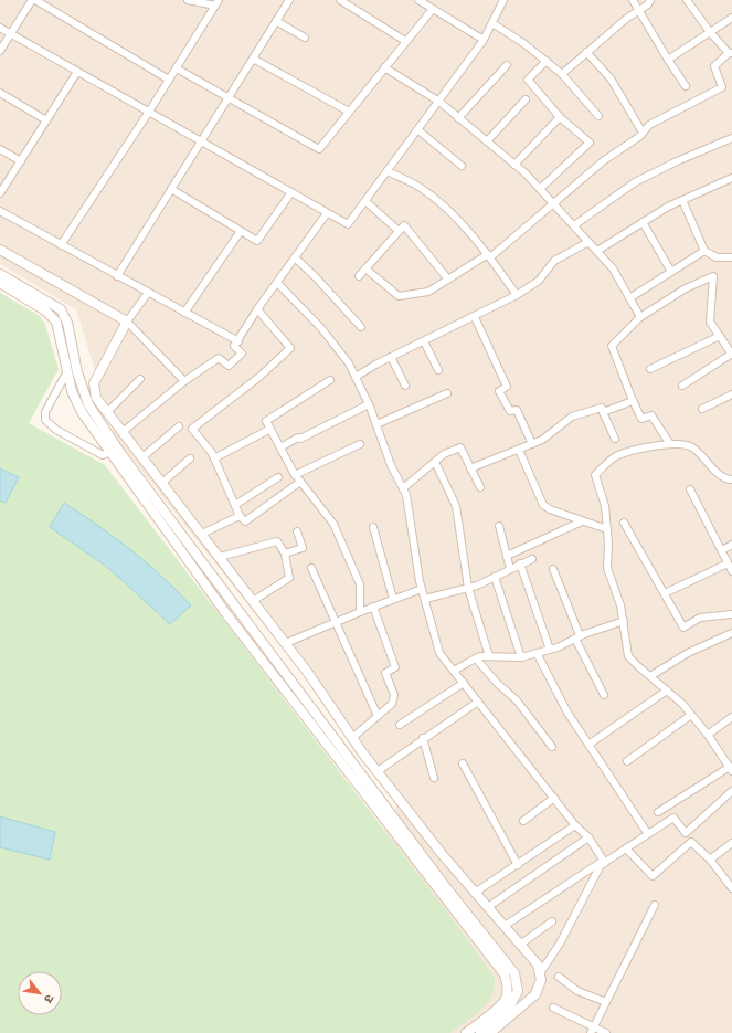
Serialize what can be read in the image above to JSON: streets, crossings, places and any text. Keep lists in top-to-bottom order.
{
  "north": "bottom right"
}
